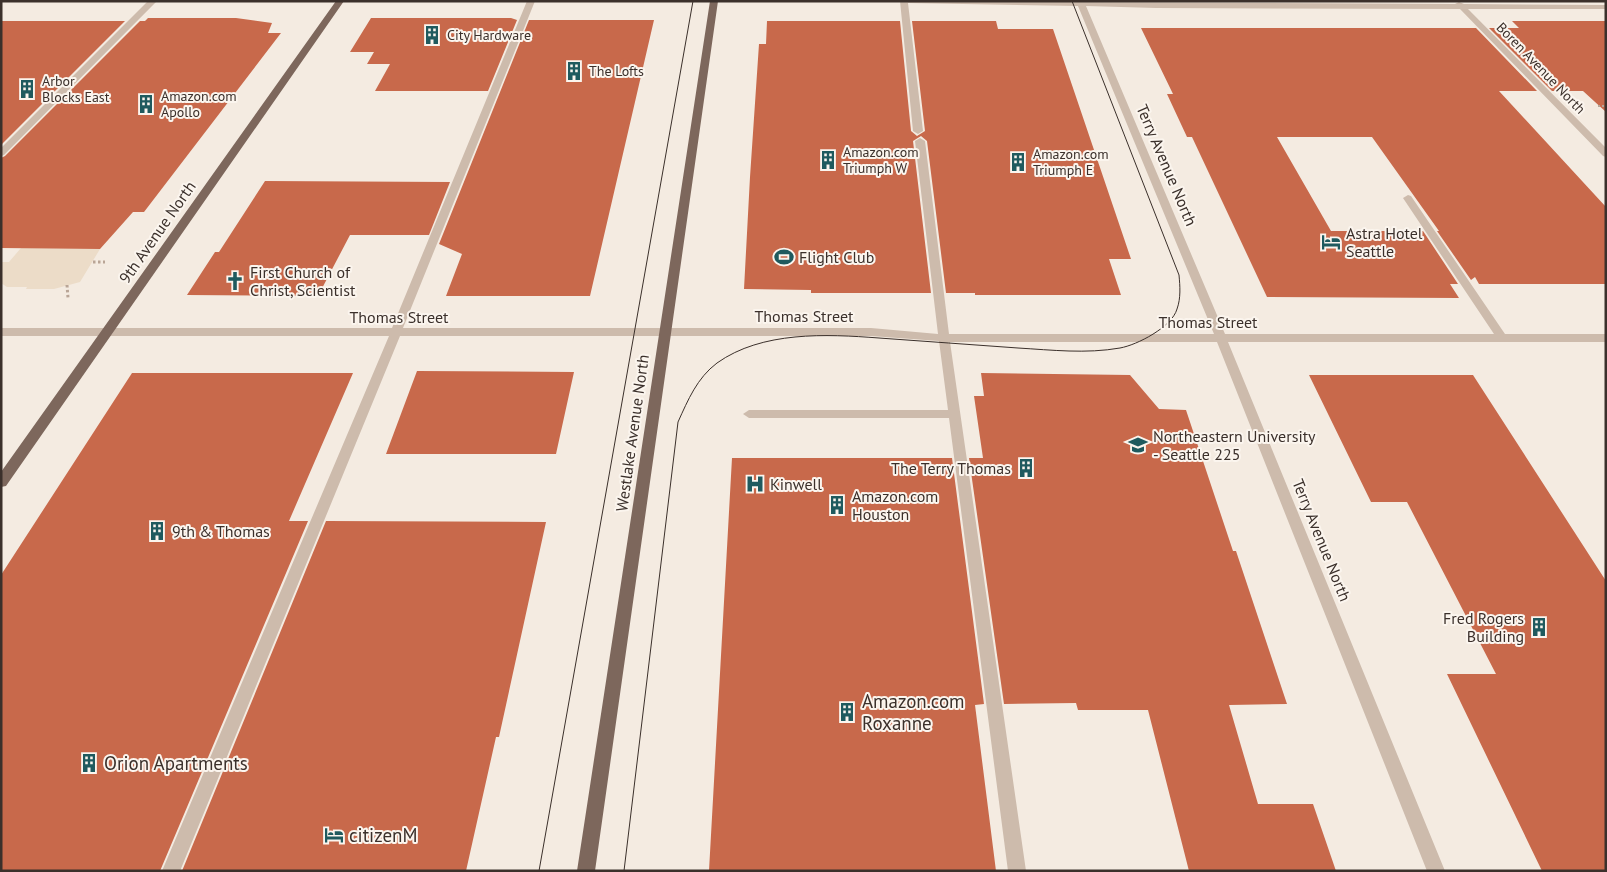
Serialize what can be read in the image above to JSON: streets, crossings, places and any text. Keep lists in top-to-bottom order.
{
  "streets": {
    "main road": ["9th Avenue North", "Westlake Avenue North"],
    "street": ["Boren Avenue North", "Terry Avenue North", "Thomas Street"]
  },
  "crossings": [
    ["Terry Avenue North", "Thomas Street"],
    ["9th Avenue North", "Thomas Street"],
    ["Thomas Street", "Westlake Avenue North"]
  ],
  "places": {
    "building": [
      "City Hardware",
      "The Lofts",
      "Arbor Blocks East",
      "Amazon.com Apollo",
      "Amazon.com Triumph W",
      "Amazon.com Triumph E",
      "The Terry Thomas",
      "Amazon.com Houston",
      "9th & Thomas",
      "Fred Rogers Building",
      "Amazon.com Roxanne",
      "Orion Apartments"
    ],
    "hotel": ["Astra Hotel Seattle", "citizenM"],
    "sports": ["Flight Club"],
    "church": ["First Church of Christ, Scientist"],
    "school or university": ["Northeastern University - Seattle 225"],
    "hospital": ["Kinwell"]
  }
}
